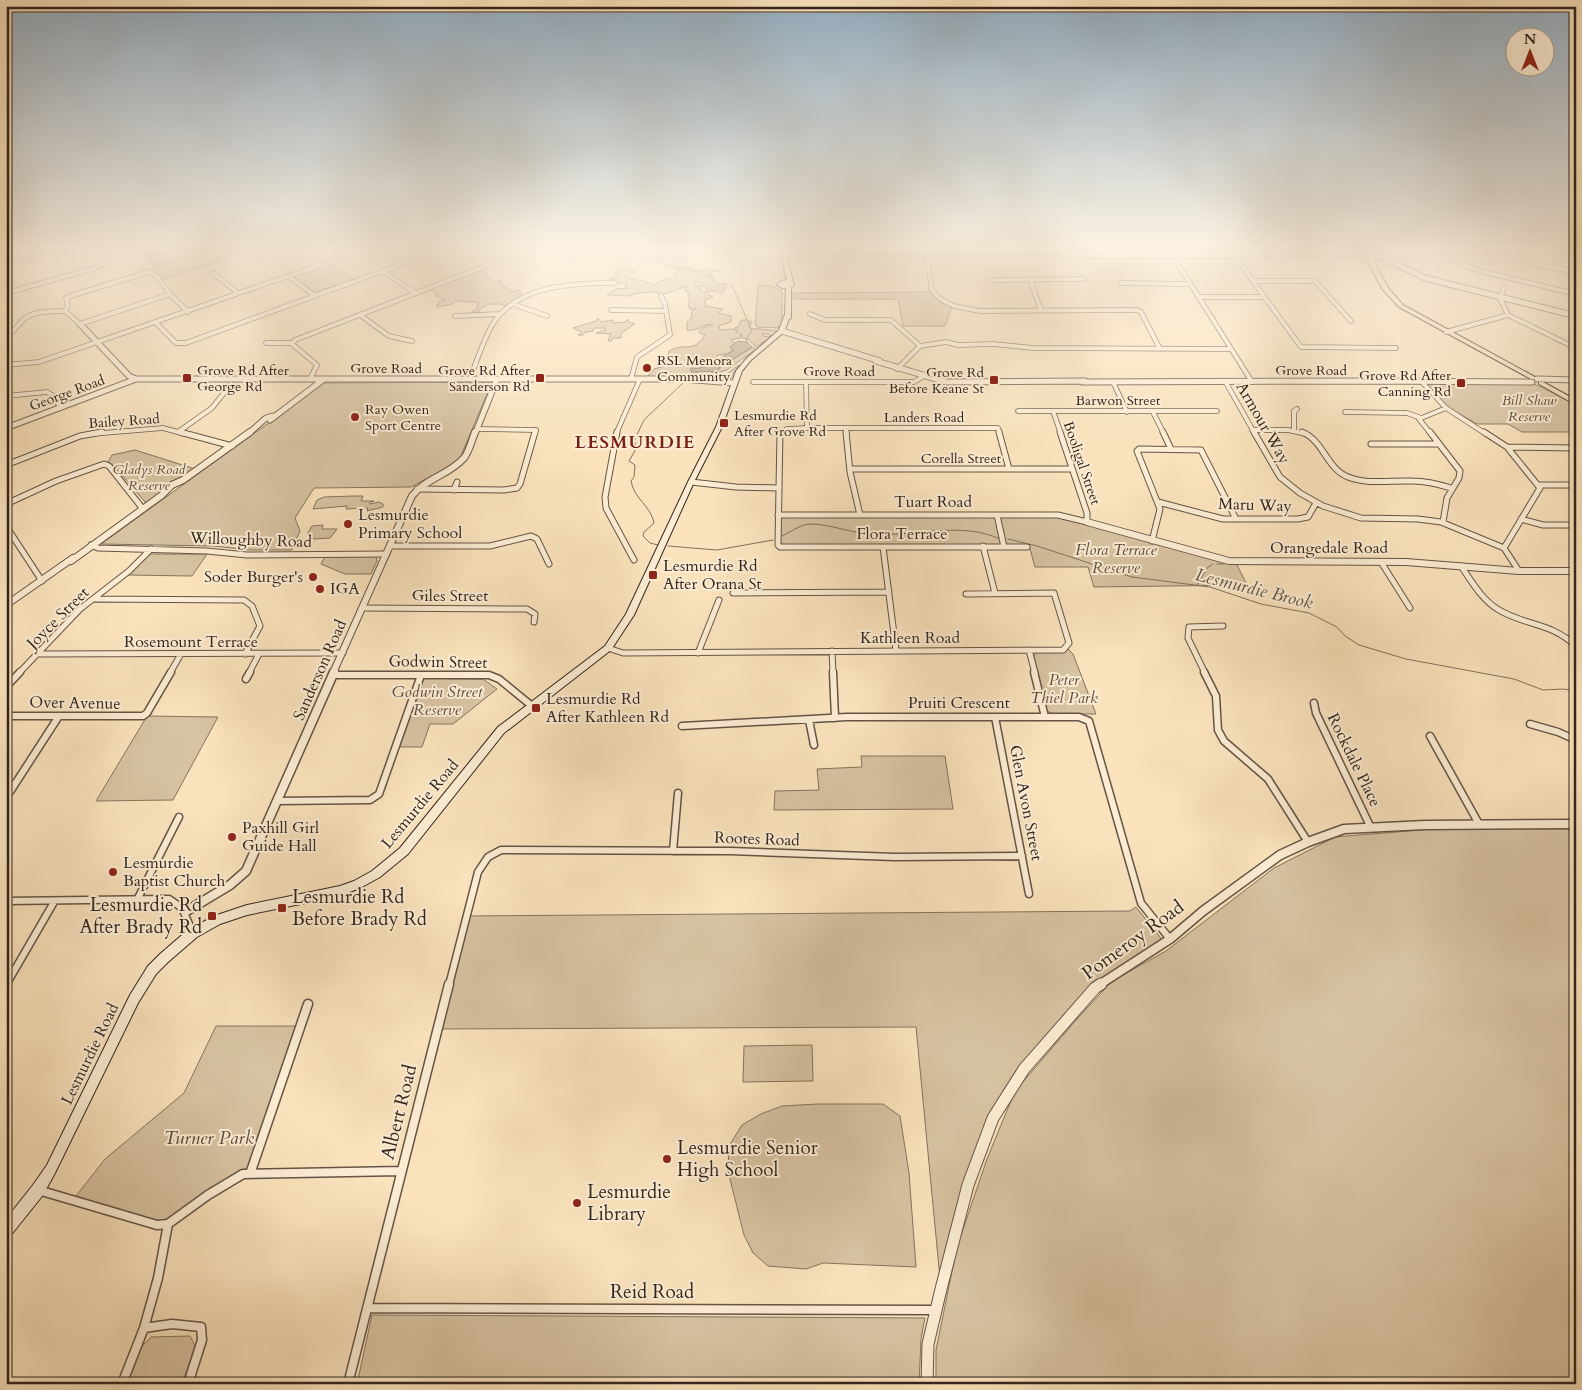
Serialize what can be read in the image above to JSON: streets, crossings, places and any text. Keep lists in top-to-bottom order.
{
  "streets": {
    "main road": ["Lesmurdie Road"],
    "street": [
      "Grove Road",
      "George Road",
      "Barwon Street",
      "Landers Road",
      "Bailey Road",
      "Armour Way",
      "Corella Street",
      "Booligal Street",
      "Tuart Road",
      "Maru Way",
      "Flora Terrace",
      "Willoughby Road",
      "Orangedale Road",
      "Giles Street",
      "Joyce Street",
      "Kathleen Road",
      "Rosemount Terrace",
      "Godwin Street",
      "Sanderson Road",
      "Over Avenue",
      "Pruiti Crescent",
      "Rockdale Place",
      "Glen Avon Street",
      "Rootes Road",
      "Pomeroy Road",
      "Albert Road",
      "Reid Road"
    ]
  },
  "crossings": [
    ["Grove Road", "George Road"],
    ["Grove Road", "Armour Way"],
    ["Grove Road", "Lesmurdie Road"],
    ["Barwon Street", "Booligal Street"],
    ["Landers Road", "Corella Street"],
    ["Armour Way", "Maru Way"],
    ["Corella Street", "Booligal Street"],
    ["Booligal Street", "Tuart Road"],
    ["Booligal Street", "Orangedale Road"],
    ["Tuart Road", "Flora Terrace"],
    ["Tuart Road", "Orangedale Road"],
    ["Willoughby Road", "Joyce Street"],
    ["Willoughby Road", "Sanderson Road"],
    ["Giles Street", "Sanderson Road"],
    ["Joyce Street", "Rosemount Terrace"],
    ["Kathleen Road", "Lesmurdie Road"],
    ["Rosemount Terrace", "Sanderson Road"],
    ["Rosemount Terrace", "Over Avenue"],
    ["Godwin Street", "Sanderson Road"],
    ["Godwin Street", "Lesmurdie Road"],
    ["Pruiti Crescent", "Glen Avon Street"],
    ["Pruiti Crescent", "Pomeroy Road"],
    ["Rockdale Place", "Pomeroy Road"],
    ["Glen Avon Street", "Rootes Road"],
    ["Rootes Road", "Albert Road"],
    ["Pomeroy Road", "Reid Road"],
    ["Albert Road", "Reid Road"]
  ],
  "districts": ["LESMURDIE"],
  "water": ["Lesmurdie Brook"],
  "parks": [
    "Bill Shaw Reserve",
    "Gladys Road Reserve",
    "Flora Terrace Reserve",
    "Peter Thiel Park",
    "Godwin Street Reserve",
    "Turner Park"
  ],
  "places": {
    "other": [
      "RSL Menora Community",
      "Ray Owen Sport Centre",
      "Lesmurdie Primary School",
      "Soder Burger's",
      "IGA",
      "Paxhill Girl Guide Hall",
      "Lesmurdie Baptist Church",
      "Lesmurdie Senior High School",
      "Lesmurdie Library"
    ],
    "transit": [
      "Grove Rd After George Rd",
      "Grove Rd After Sanderson Rd",
      "Grove Rd Before Keane St",
      "Grove Rd After Canning Rd",
      "Lesmurdie Rd After Grove Rd",
      "Lesmurdie Rd After Orana St",
      "Lesmurdie Rd After Kathleen Rd",
      "Lesmurdie Rd Before Brady Rd",
      "Lesmurdie Rd After Brady Rd"
    ]
  },
  "north": "top"
}
